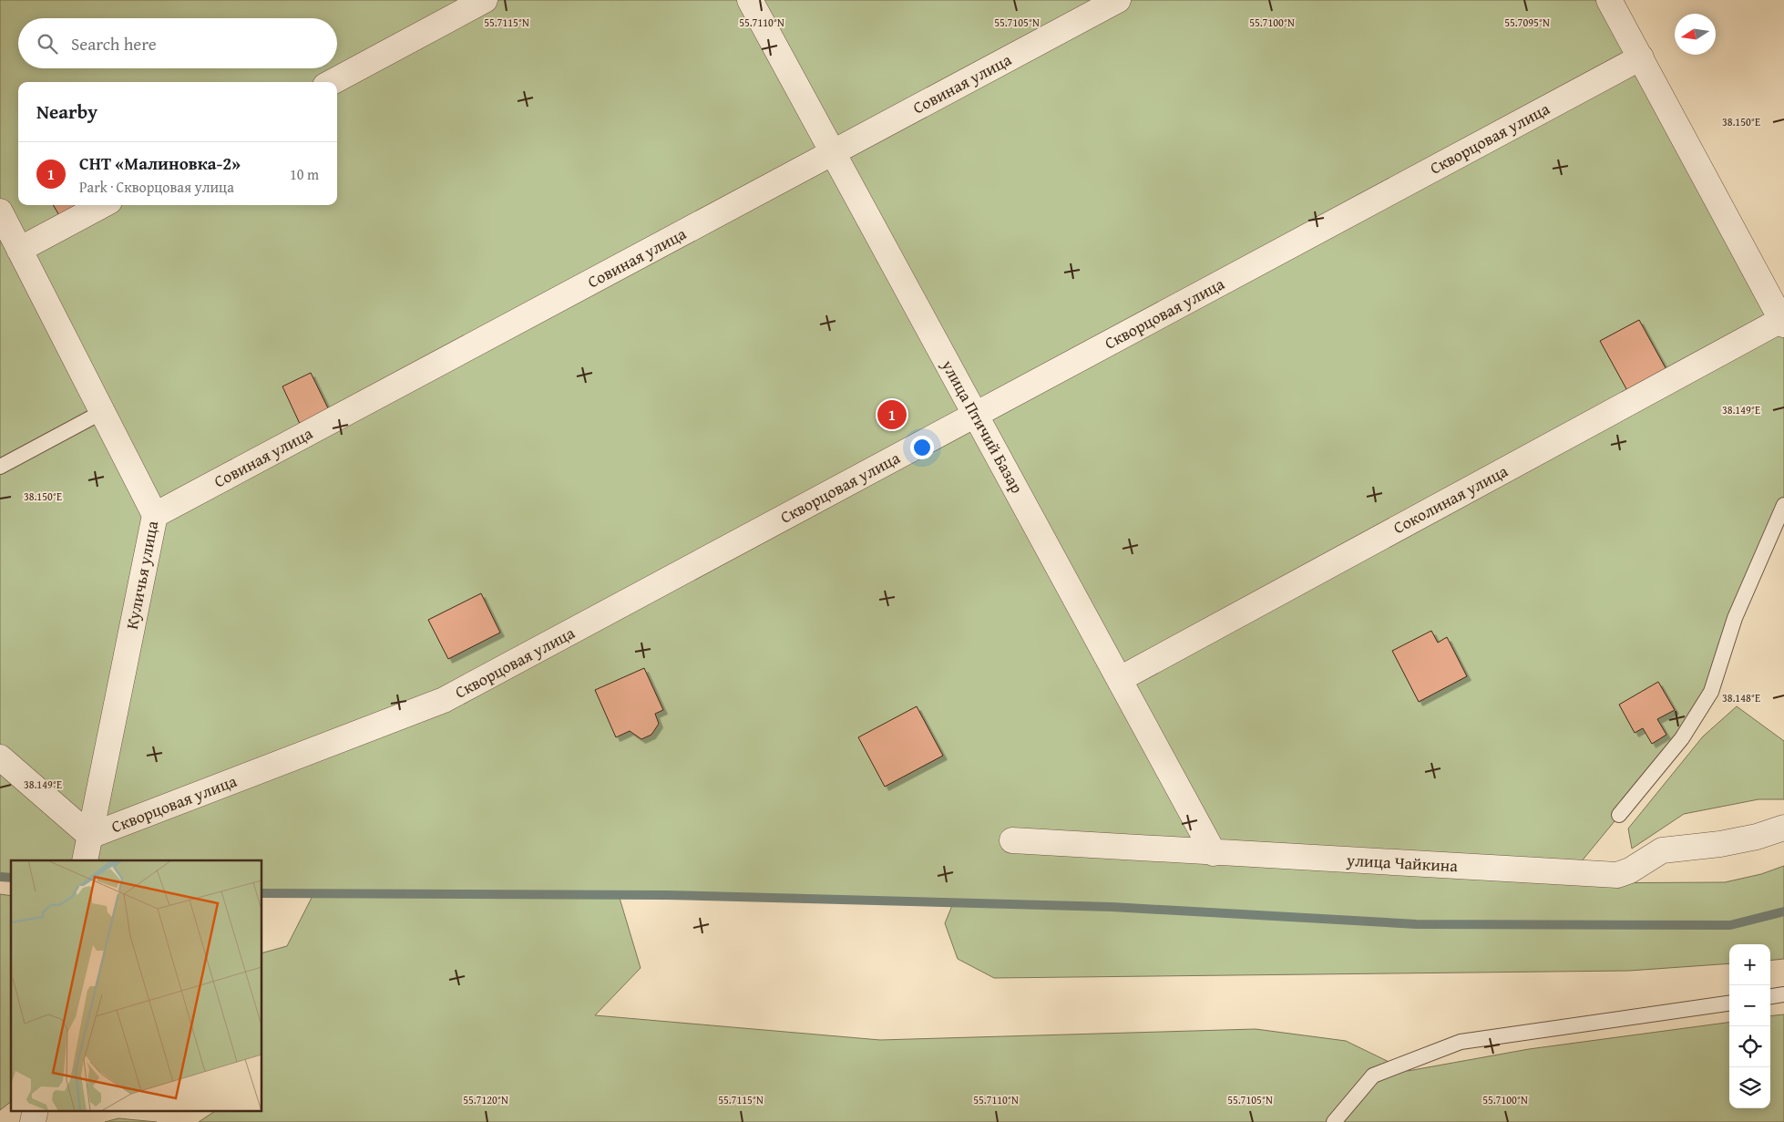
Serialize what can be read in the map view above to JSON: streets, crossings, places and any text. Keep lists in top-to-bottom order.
{
  "streets": {
    "street": [
      "Совиная улица",
      "Скворцовая улица",
      "улица Птичий Базар",
      "Соколиная улица",
      "Куличья улица",
      "улица Чайкина"
    ]
  },
  "crossings": [
    ["Совиная улица", "улица Птичий Базар"],
    ["Совиная улица", "Куличья улица"],
    ["Скворцовая улица", "улица Птичий Базар"],
    ["Скворцовая улица", "Куличья улица"],
    ["улица Птичий Базар", "Соколиная улица"],
    ["улица Птичий Базар", "улица Чайкина"]
  ],
  "north": "left",
  "page": {
    "search": "Search here",
    "heading": "Nearby",
    "list": [
      {
        "mark": "1",
        "name": "СНТ «Малиновка-2»",
        "note": "Park · Скворцовая улица",
        "value": "10 m"
      }
    ],
    "pins": "1",
    "map_buttons": ["+", "−"]
  },
  "coordinates": [
    "55.7115°N",
    "55.7110°N",
    "55.7105°N",
    "55.7100°N",
    "55.7095°N",
    "38.150°E",
    "38.149°E",
    "38.148°E",
    "55.7120°N"
  ]
}
